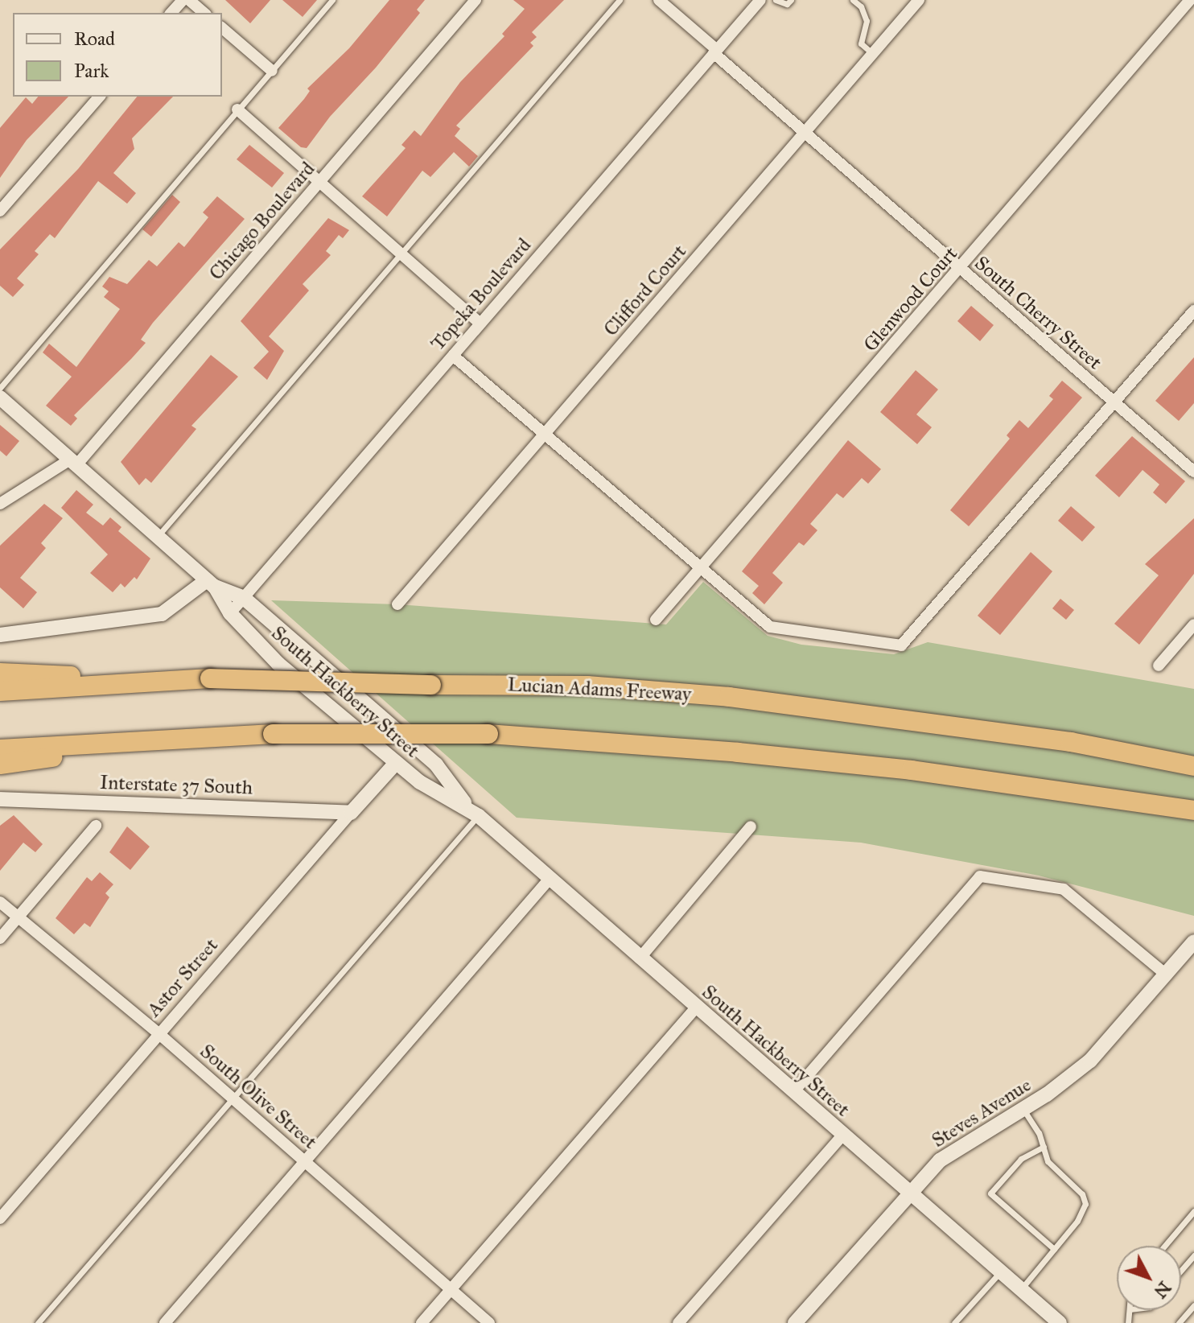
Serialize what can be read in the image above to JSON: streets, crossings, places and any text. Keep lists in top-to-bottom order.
{
  "streets": {
    "highway": ["Lucian Adams Freeway"],
    "main road": [
      "South Hackberry Street",
      "Interstate 37 South",
      "Astor Street",
      "Steves Avenue"
    ],
    "street": [
      "Chicago Boulevard",
      "Clifford Court",
      "Topeka Boulevard",
      "Glenwood Court",
      "South Cherry Street",
      "South Olive Street"
    ]
  },
  "crossings": [
    ["Chicago Boulevard", "South Hackberry Street"],
    ["Clifford Court", "South Cherry Street"],
    ["Topeka Boulevard", "South Cherry Street"],
    ["Topeka Boulevard", "South Hackberry Street"],
    ["Glenwood Court", "South Cherry Street"],
    ["South Hackberry Street", "Astor Street"],
    ["South Hackberry Street", "Steves Avenue"],
    ["Interstate 37 South", "Astor Street"],
    ["Astor Street", "South Olive Street"]
  ],
  "legend": ["Road", "Park"],
  "north": "bottom right"
}
